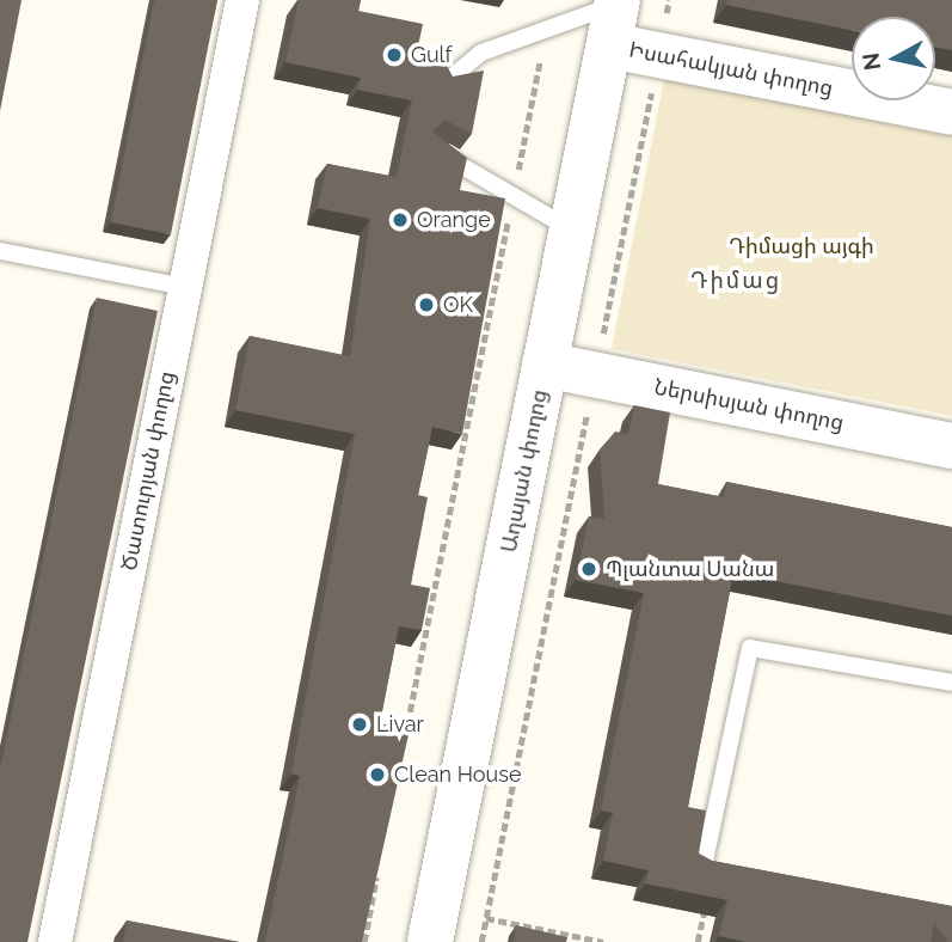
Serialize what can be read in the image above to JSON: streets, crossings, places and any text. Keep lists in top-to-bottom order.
{
  "streets": {
    "main road": ["Իսահակյան փողոց", "Ներսիսյան փողոց", "Աղայան փողոց"],
    "street": ["Ծատուրյան փողոց"]
  },
  "crossings": [
    ["Իսահակյան փողոց", "Աղայան փողոց"],
    ["Ներսիսյան փողոց", "Աղայան փողոց"]
  ],
  "districts": ["Դիմաց"],
  "parks": ["Դիմացի այգի"],
  "places": [
    "Gulf",
    "Orange",
    "OK",
    "Պլանտա Սանա",
    "Livar",
    "Clean House"
  ],
  "north": "left"
}
